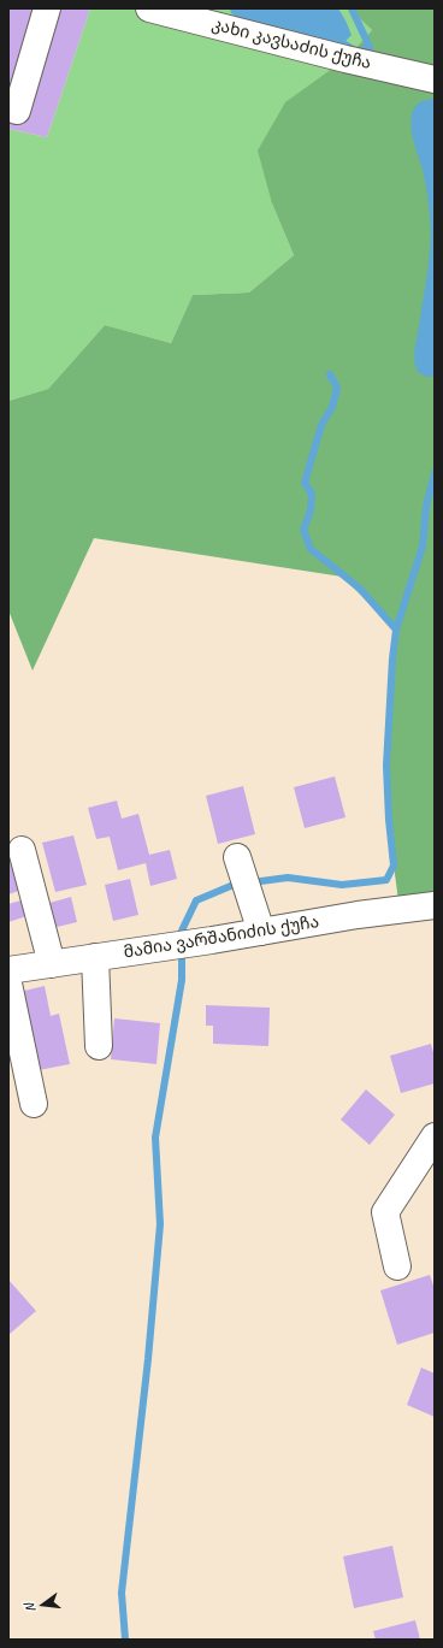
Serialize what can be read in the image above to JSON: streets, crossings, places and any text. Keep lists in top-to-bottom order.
{
  "streets": {
    "street": ["კახი კავსაძის ქუჩა", "მამია ვარშანიძის ქუჩა"]
  },
  "north": "left"
}
